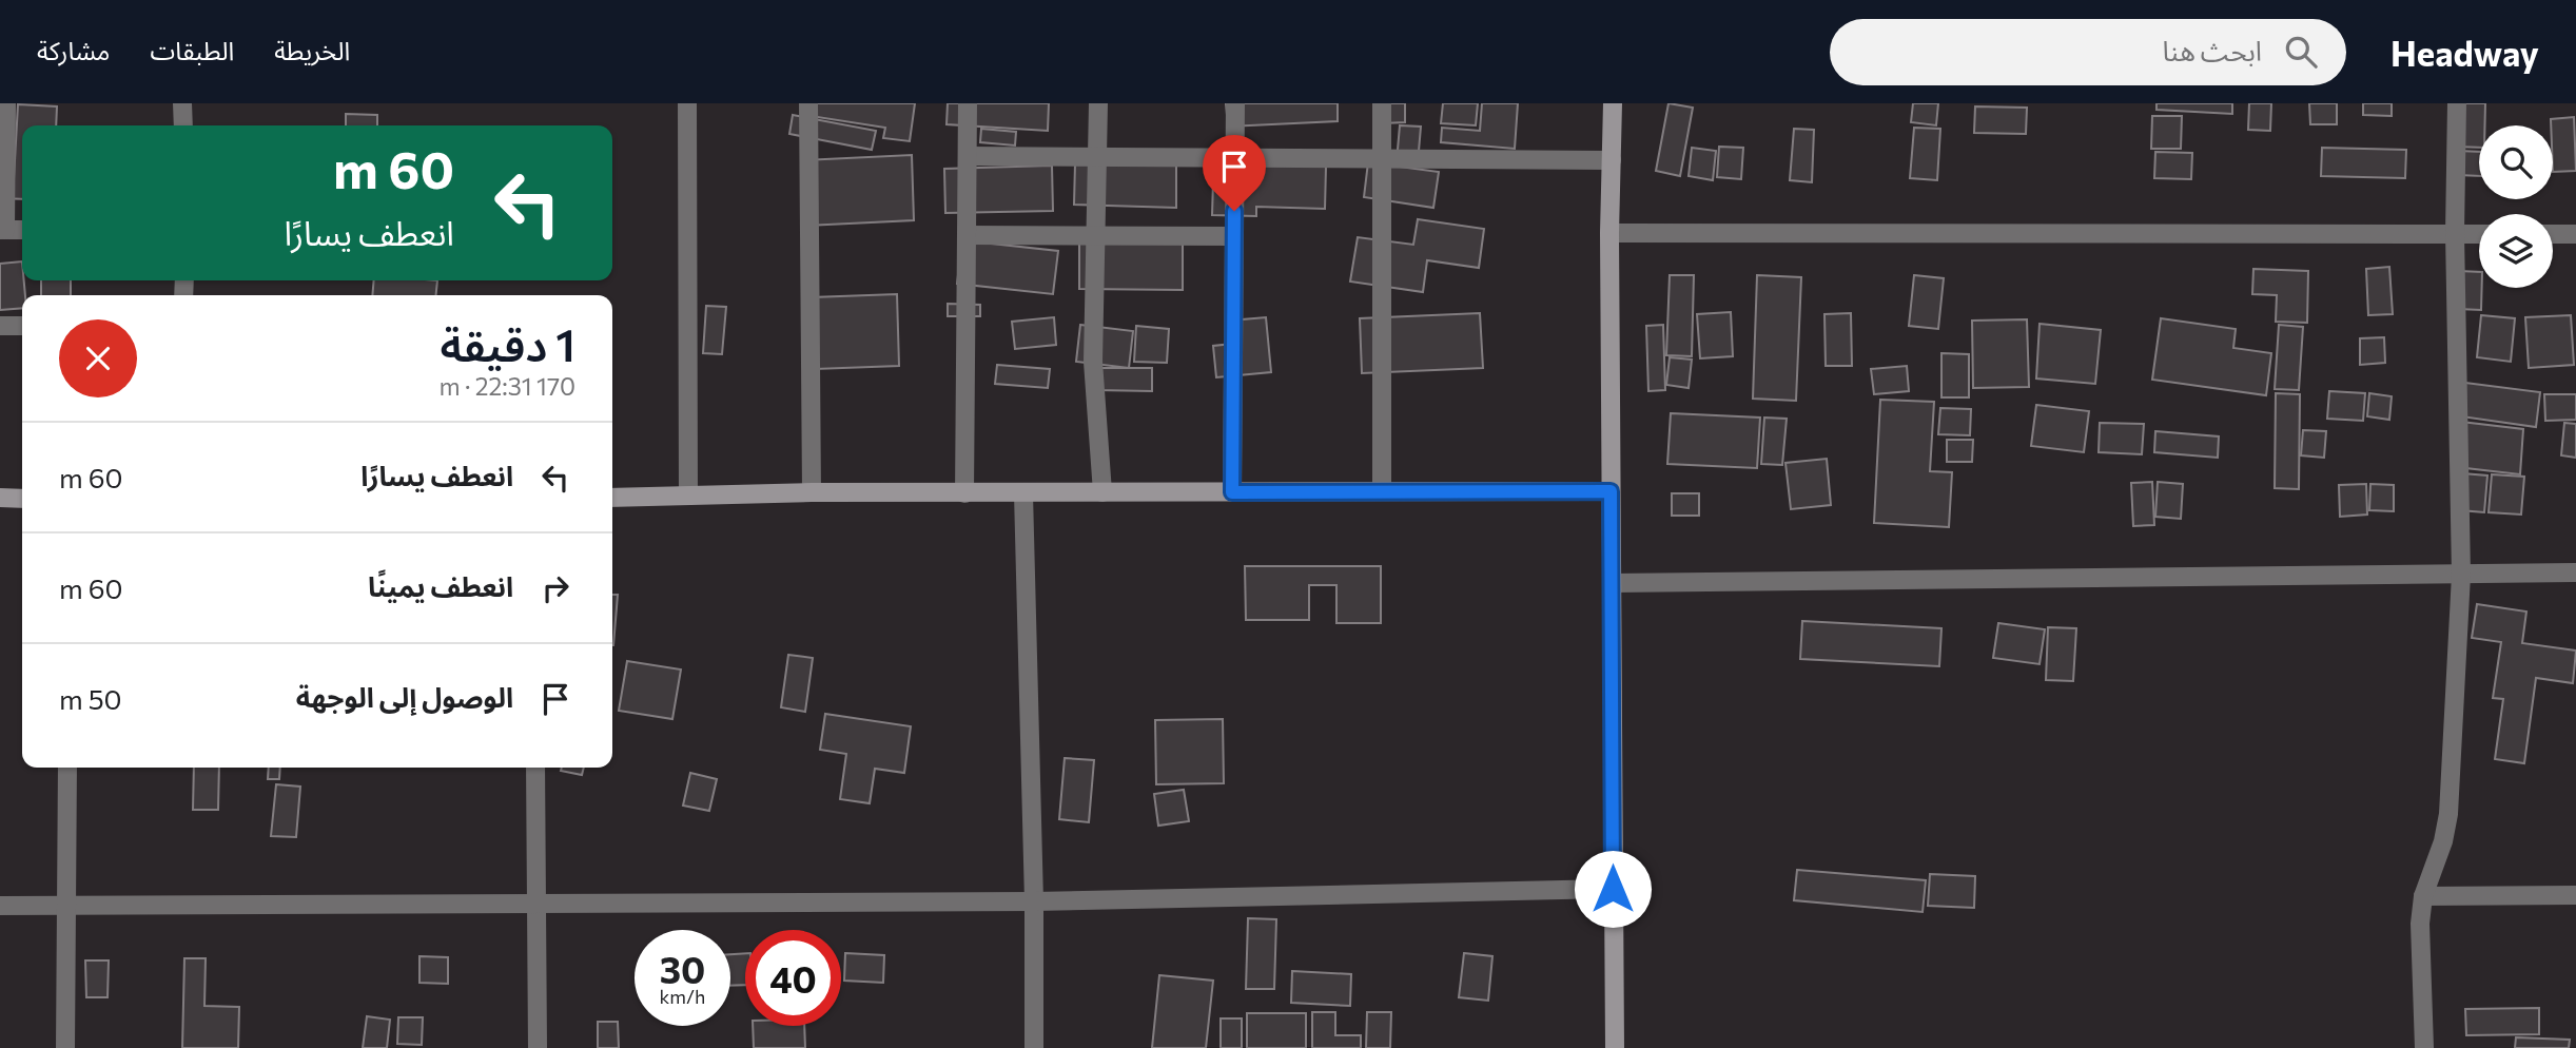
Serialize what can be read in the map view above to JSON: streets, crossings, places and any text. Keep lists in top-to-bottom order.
{
  "page": {
    "header": "Headway",
    "search": "ابحث هنا",
    "nav": ["الخريطة", "الطبقات", "مشاركة"],
    "turn": ["60 m", "انعطف يسارًا"],
    "heading": ["1 دقيقة", "170 m · 22:31"],
    "list": [
      {
        "name": "انعطف يسارًا",
        "value": "60 m"
      },
      {
        "name": "انعطف يمينًا",
        "value": "60 m"
      },
      {
        "name": "الوصول إلى الوجهة",
        "value": "50 m"
      }
    ],
    "speed": "30 km/h",
    "limit": "40"
  }
}
